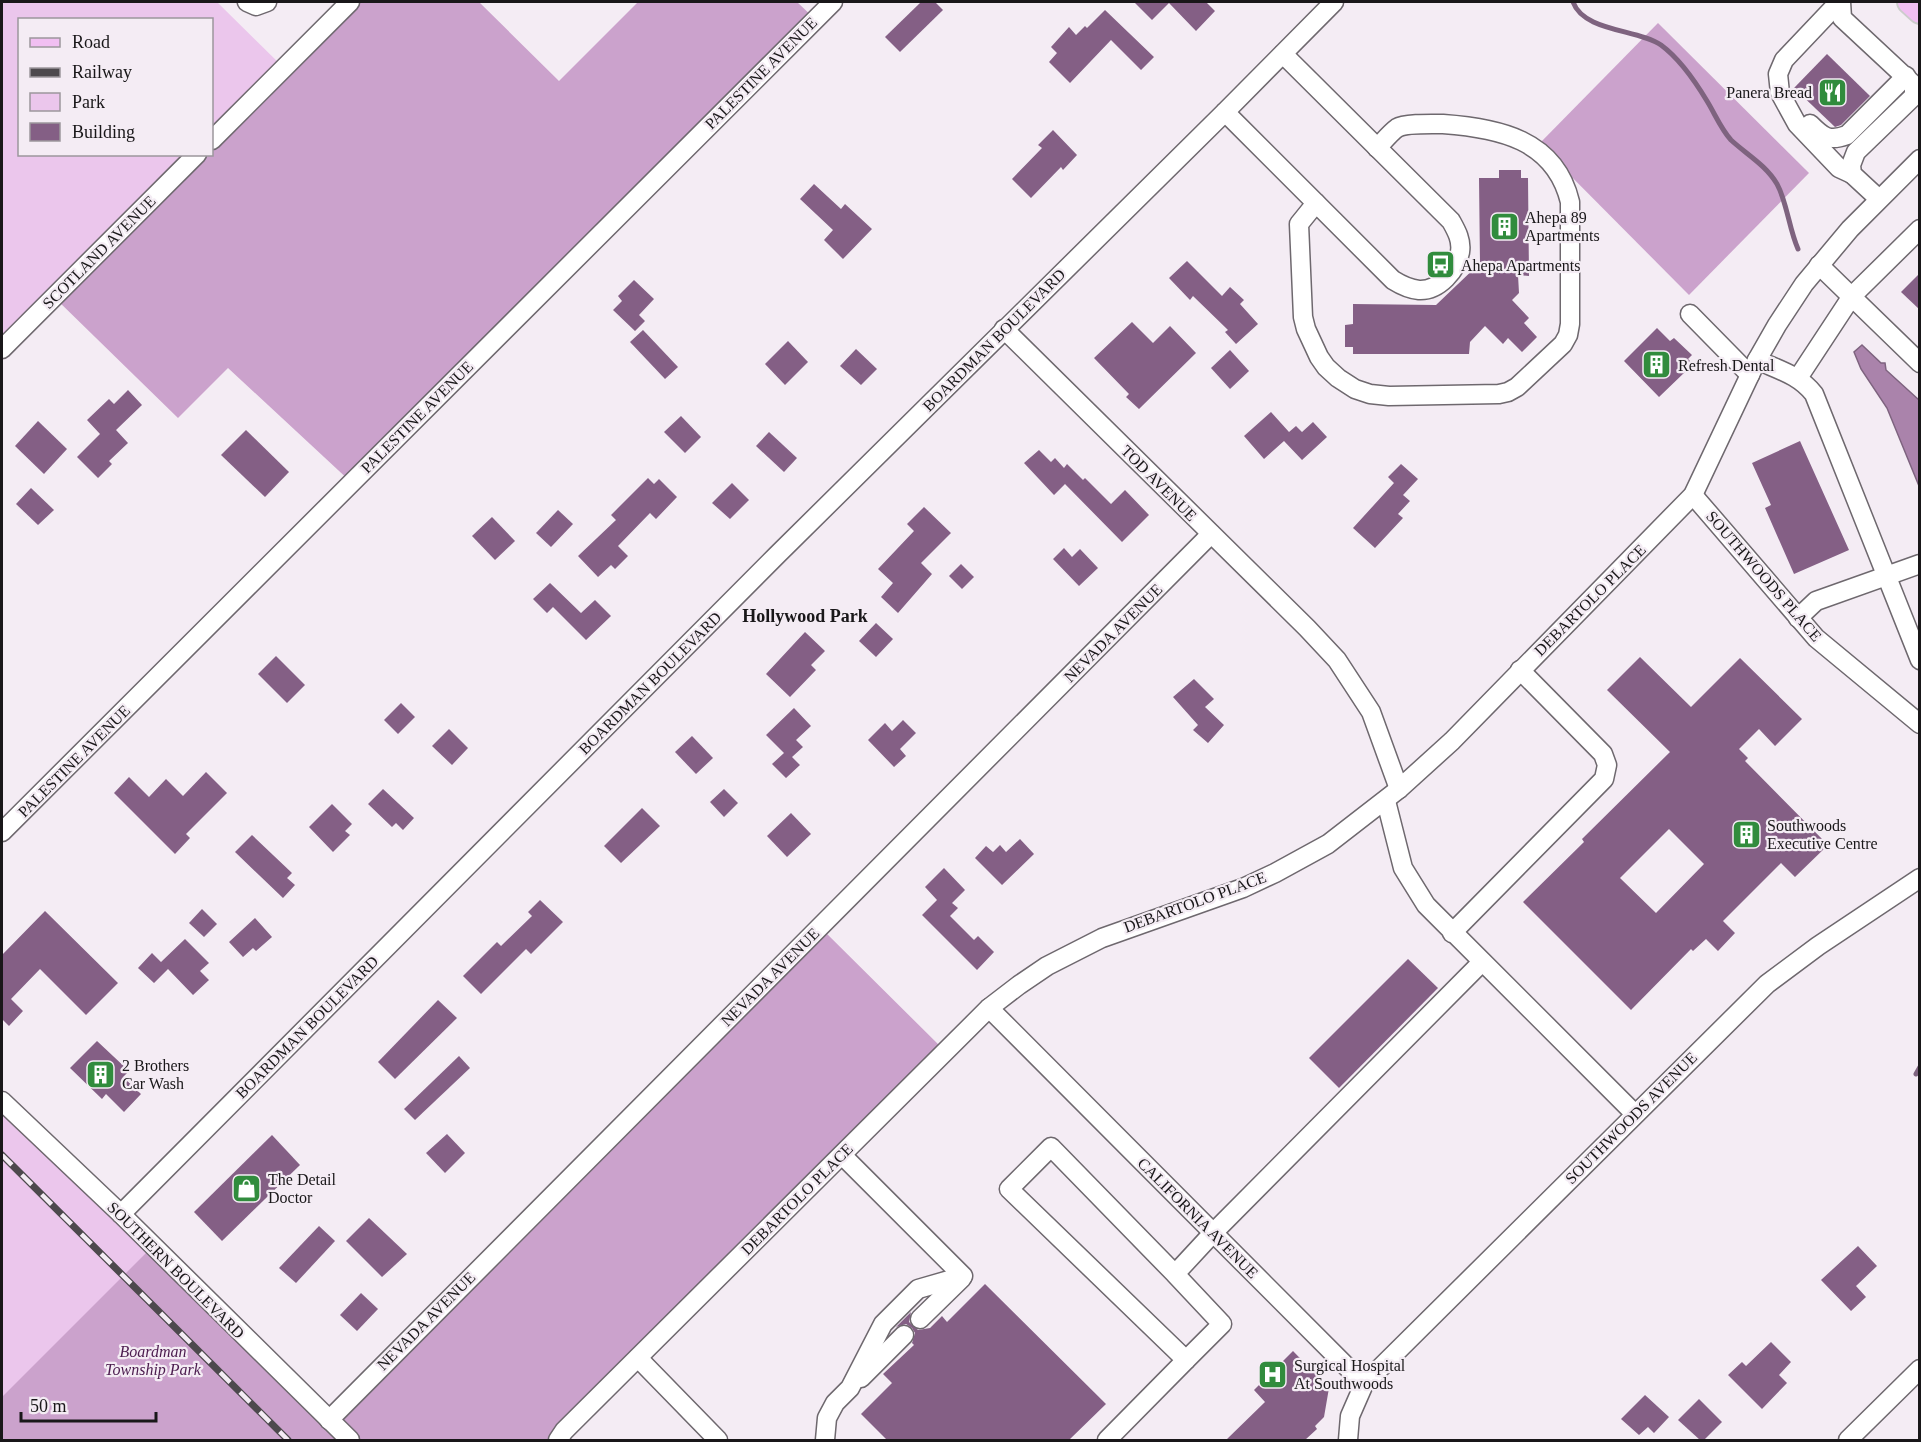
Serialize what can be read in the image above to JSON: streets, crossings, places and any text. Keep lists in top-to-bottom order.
{
  "streets": {
    "street": [
      "PALESTINE AVENUE",
      "SCOTLAND AVENUE",
      "BOARDMAN BOULEVARD",
      "TOD AVENUE",
      "SOUTHWOODS PLACE",
      "DEBARTOLO PLACE",
      "NEVADA AVENUE",
      "SOUTHWOODS AVENUE",
      "CALIFORNIA AVENUE",
      "SOUTHERN BOULEVARD"
    ]
  },
  "crossings": [
    ["BOARDMAN BOULEVARD", "TOD AVENUE"],
    ["BOARDMAN BOULEVARD", "SOUTHERN BOULEVARD"],
    ["TOD AVENUE", "DEBARTOLO PLACE"],
    ["TOD AVENUE", "NEVADA AVENUE"],
    ["TOD AVENUE", "SOUTHWOODS AVENUE"],
    ["SOUTHWOODS PLACE", "DEBARTOLO PLACE"],
    ["DEBARTOLO PLACE", "CALIFORNIA AVENUE"],
    ["NEVADA AVENUE", "SOUTHERN BOULEVARD"],
    ["SOUTHWOODS AVENUE", "CALIFORNIA AVENUE"]
  ],
  "districts": ["Hollywood Park"],
  "parks": ["Boardman Township Park"],
  "places": {
    "restaurant": ["Panera Bread"],
    "building": [
      "Ahepa 89 Apartments",
      "Refresh Dental",
      "Southwoods Executive Centre",
      "2 Brothers Car Wash"
    ],
    "bus stop": ["Ahepa Apartments"],
    "shop": ["The Detail Doctor"],
    "hospital": ["Surgical Hospital At Southwoods"]
  },
  "legend": [
    "Road",
    "Railway",
    "Park",
    "Building"
  ],
  "scale_bar": "50 m"
}
